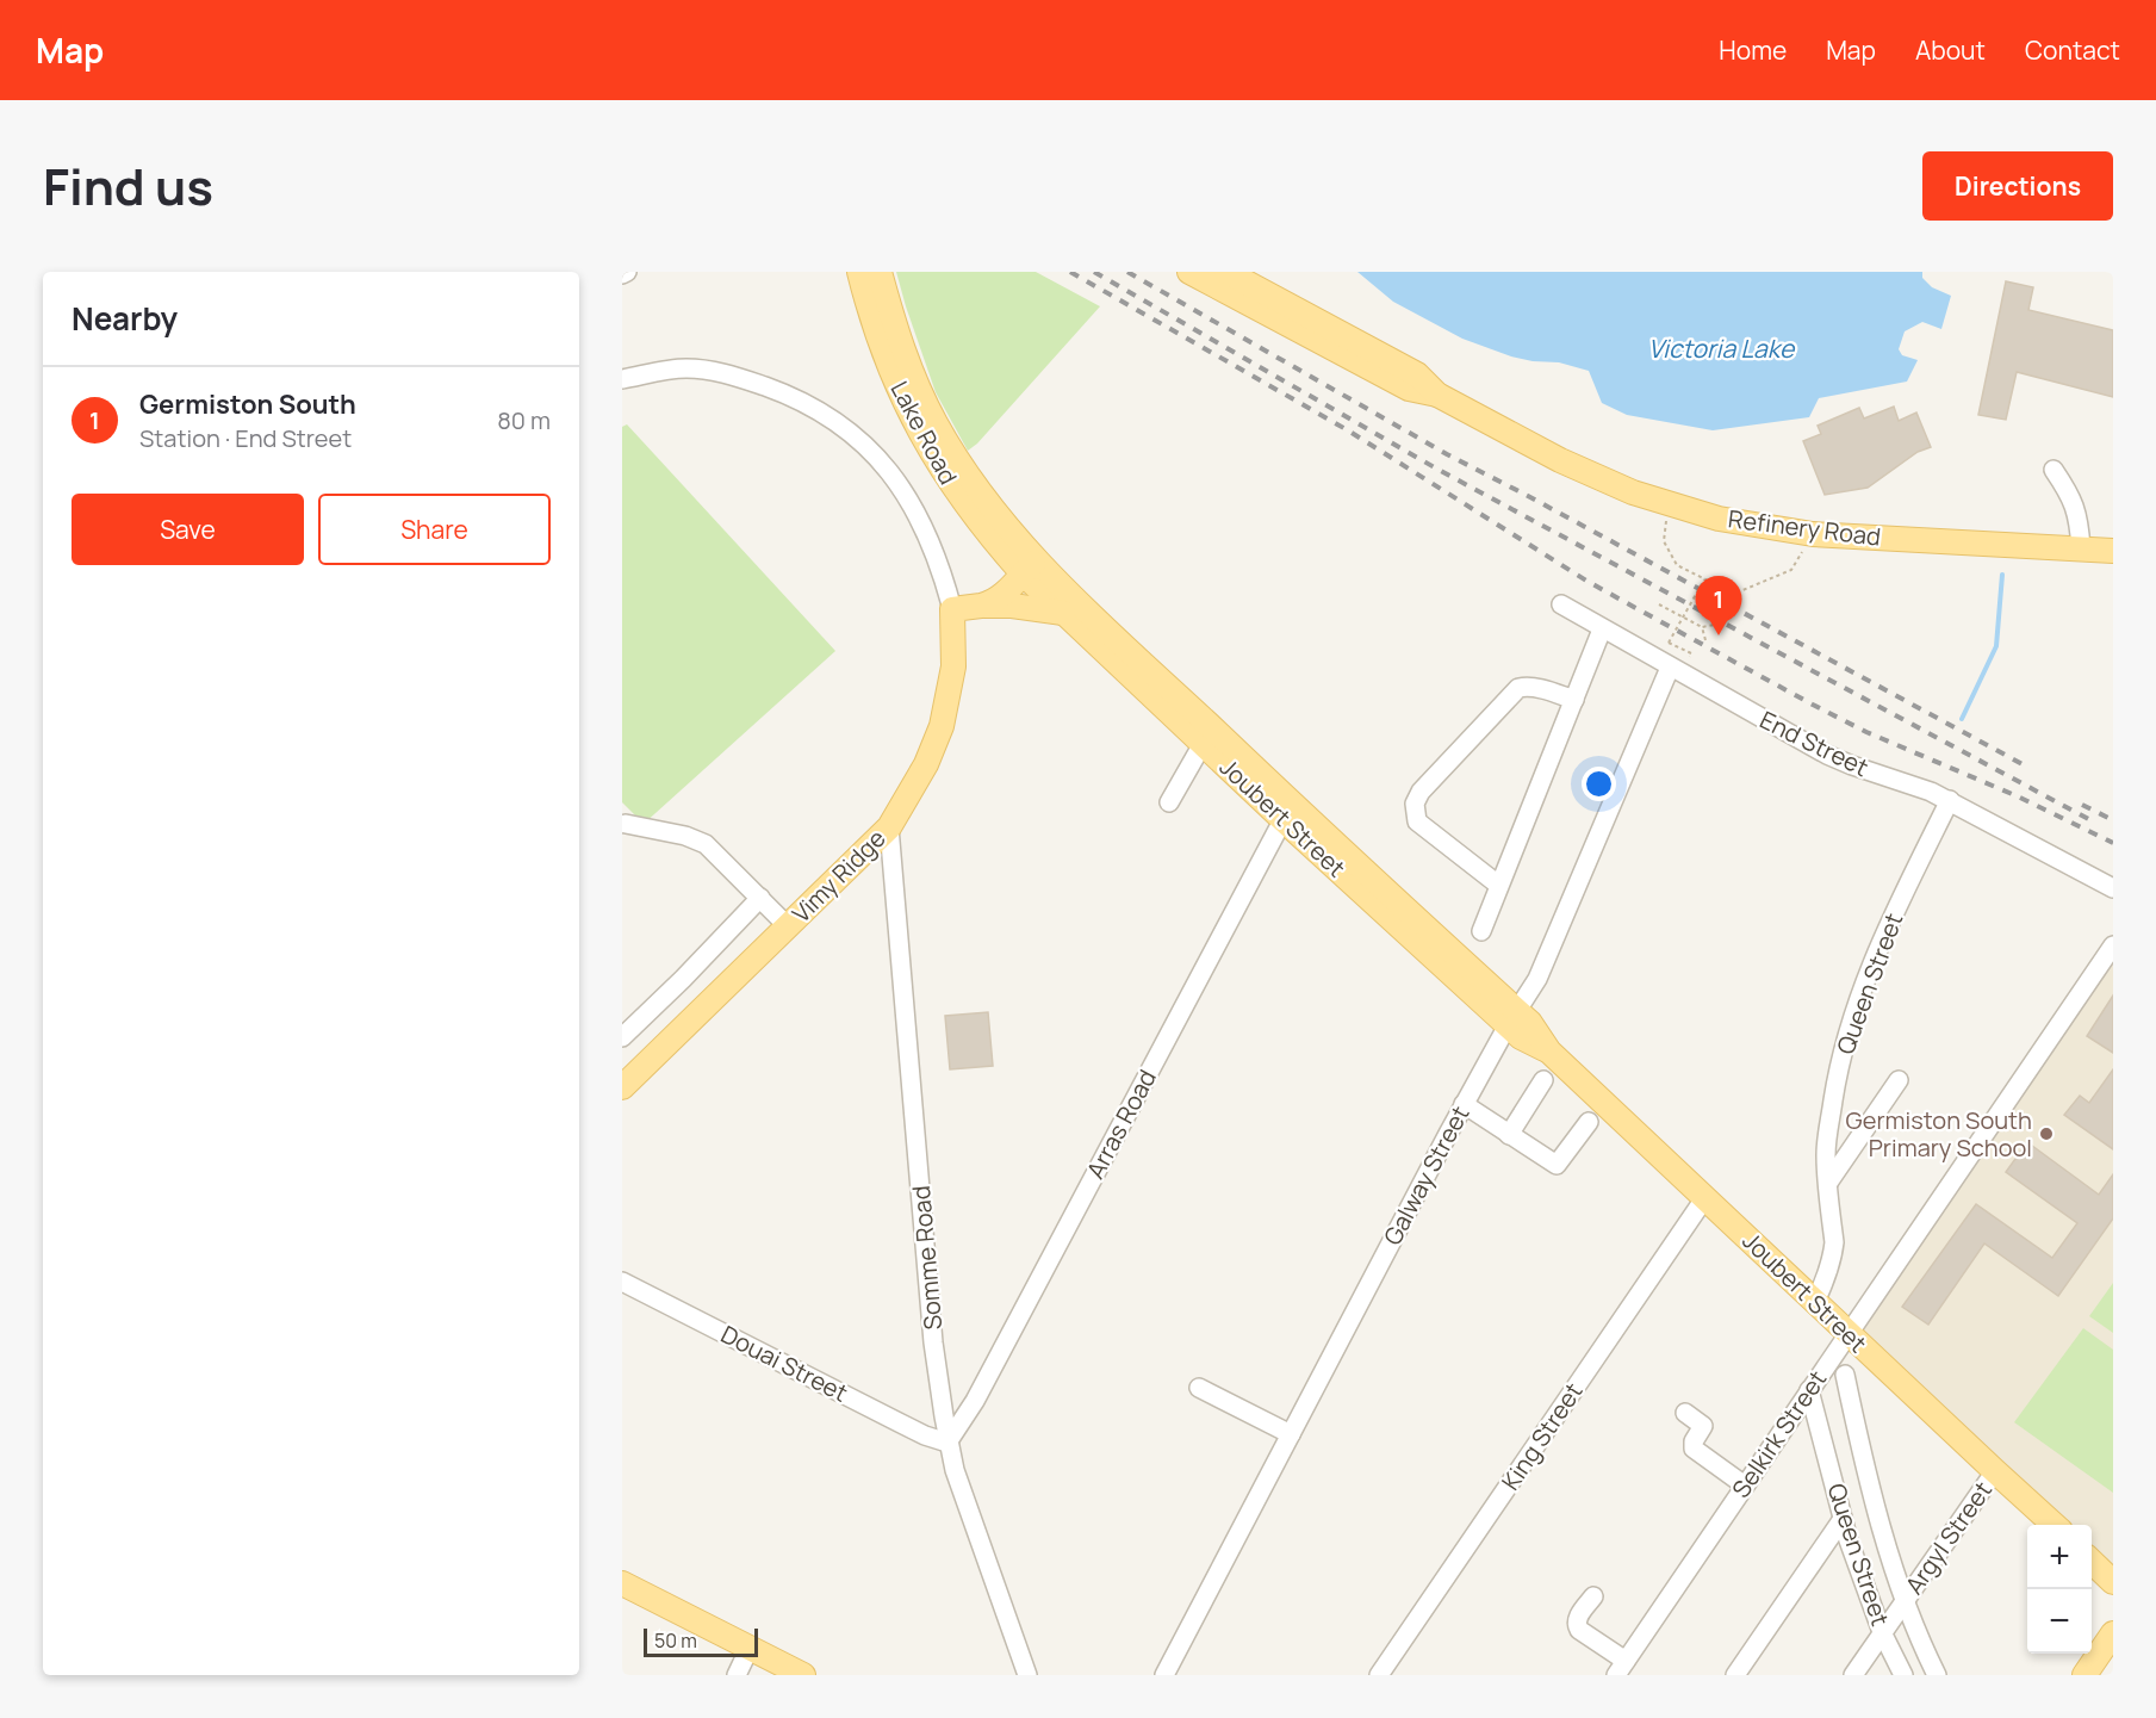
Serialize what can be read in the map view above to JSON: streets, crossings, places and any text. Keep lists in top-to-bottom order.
{
  "streets": {
    "main road": [
      "Lake Road",
      "Refinery Road",
      "Joubert Street",
      "Vimy Ridge"
    ],
    "street": [
      "End Street",
      "Queen Street",
      "Arras Road",
      "Galway Street",
      "Somme Road",
      "Douai Street",
      "Selkirk Street",
      "King Street",
      "Argyl Street"
    ]
  },
  "crossings": [
    ["Lake Road", "Joubert Street"],
    ["End Street", "Queen Street"],
    ["End Street", "Galway Street"],
    ["Joubert Street", "Queen Street"],
    ["Joubert Street", "Arras Road"],
    ["Joubert Street", "Galway Street"],
    ["Joubert Street", "Selkirk Street"],
    ["Joubert Street", "King Street"],
    ["Joubert Street", "Argyl Street"],
    ["Vimy Ridge", "Somme Road"],
    ["Queen Street", "Selkirk Street"],
    ["Queen Street", "Argyl Street"],
    ["Arras Road", "Somme Road"],
    ["Arras Road", "Douai Street"],
    ["Somme Road", "Douai Street"]
  ],
  "water": ["Victoria Lake"],
  "places": ["Germiston South Primary School"],
  "scale_bar": "50 m",
  "page": {
    "header": "Map",
    "nav": [
      "Home",
      "Map",
      "About",
      "Contact"
    ],
    "title": "Find us",
    "buttons": [
      "Directions",
      ["Save", "Share"]
    ],
    "heading": "Nearby",
    "list": [
      {
        "mark": "1",
        "name": "Germiston South",
        "note": "Station · End Street",
        "value": "80 m"
      }
    ],
    "pins": "1",
    "map_buttons": ["+", "−"],
    "scale": "50 m"
  }
}
